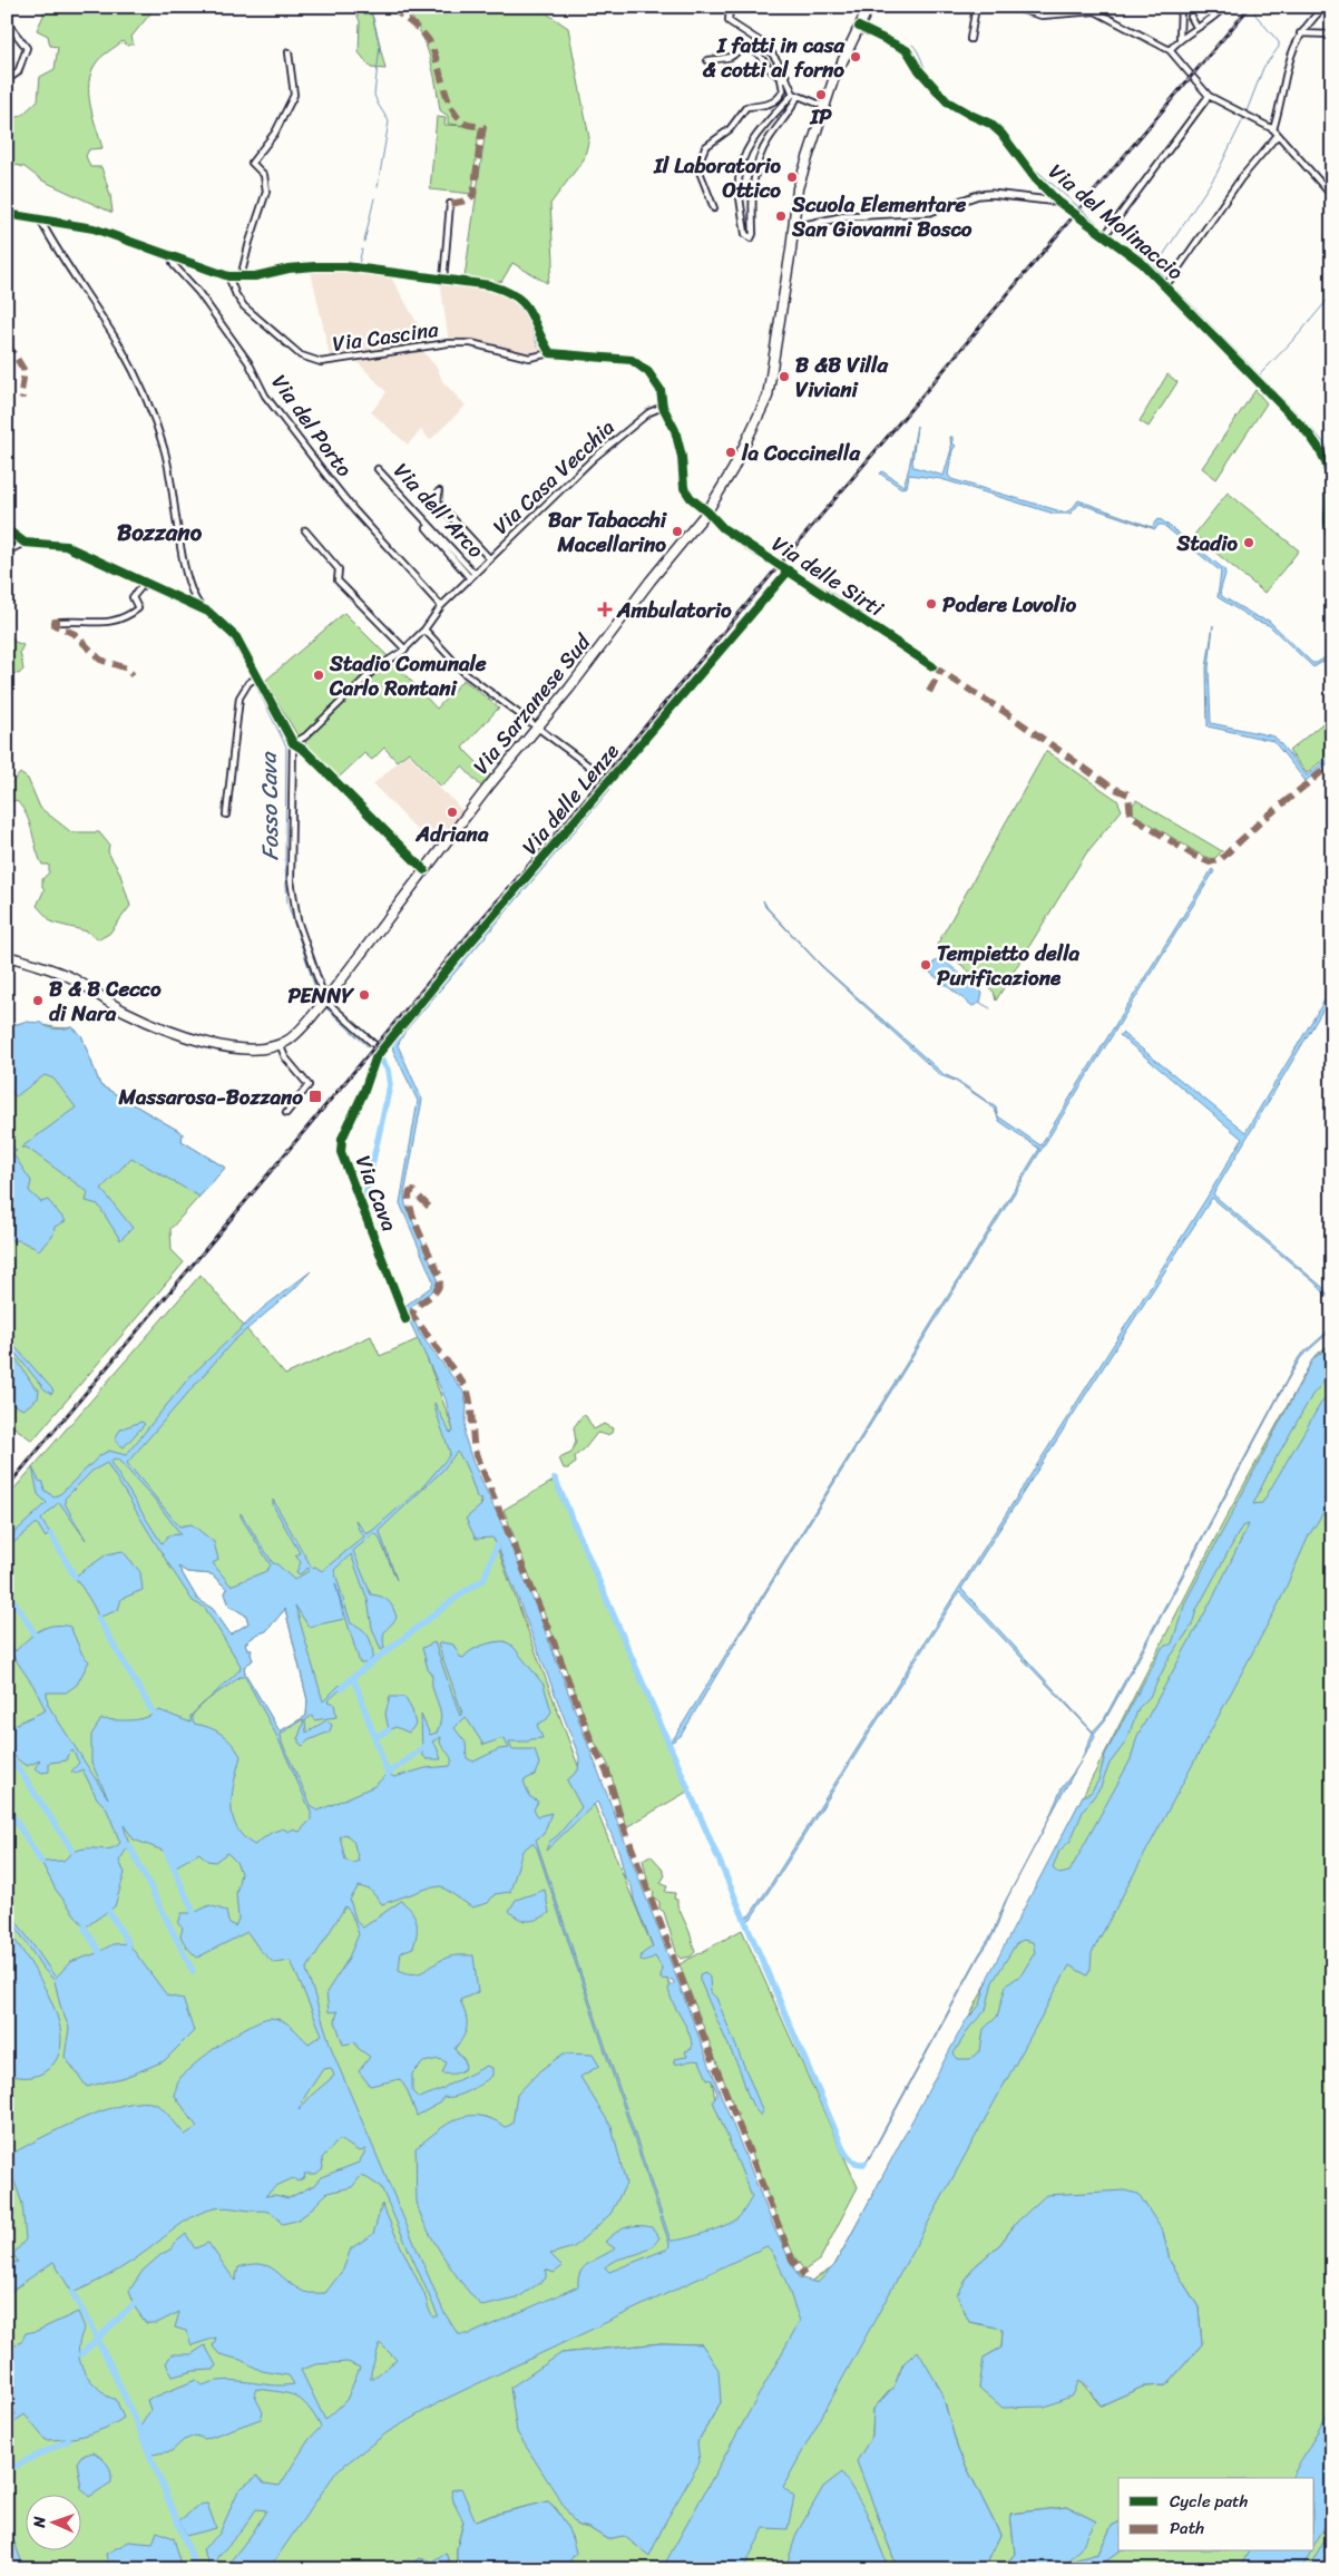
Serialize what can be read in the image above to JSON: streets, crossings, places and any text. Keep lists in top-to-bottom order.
{
  "streets": {
    "main road": ["Via Sarzanese Sud"],
    "street": [
      "Via del Molinaccio",
      "Via Cascina",
      "Via del Porto",
      "Via Casa Vecchia",
      "Via dell'Arco",
      "Via delle Sirti",
      "Via delle Lenze",
      "Via Cava"
    ]
  },
  "crossings": [
    ["Via del Molinaccio", "Via Sarzanese Sud"],
    ["Via del Porto", "Via Casa Vecchia"],
    ["Via Casa Vecchia", "Via dell'Arco"],
    ["Via delle Sirti", "Via Sarzanese Sud"],
    ["Via delle Sirti", "Via delle Lenze"],
    ["Via delle Lenze", "Via Cava"]
  ],
  "districts": ["Bozzano"],
  "water": ["Fosso Cava"],
  "places": {
    "other": [
      "I fatti in casa & cotti al forno",
      "IP",
      "Il Laboratorio Ottico",
      "Scuola Elementare San Giovanni Bosco",
      "B &B Villa Viviani",
      "la Coccinella",
      "Bar Tabacchi Macellarino",
      "Stadio",
      "Podere Lovolio",
      "Stadio Comunale Carlo Rontani",
      "Adriana",
      "Tempietto della Purificazione",
      "PENNY",
      "B & B Cecco di Nara"
    ],
    "health": ["Ambulatorio"],
    "transit": ["Massarosa-Bozzano"]
  },
  "legend": ["Cycle path", "Path"],
  "north": "left"
}
